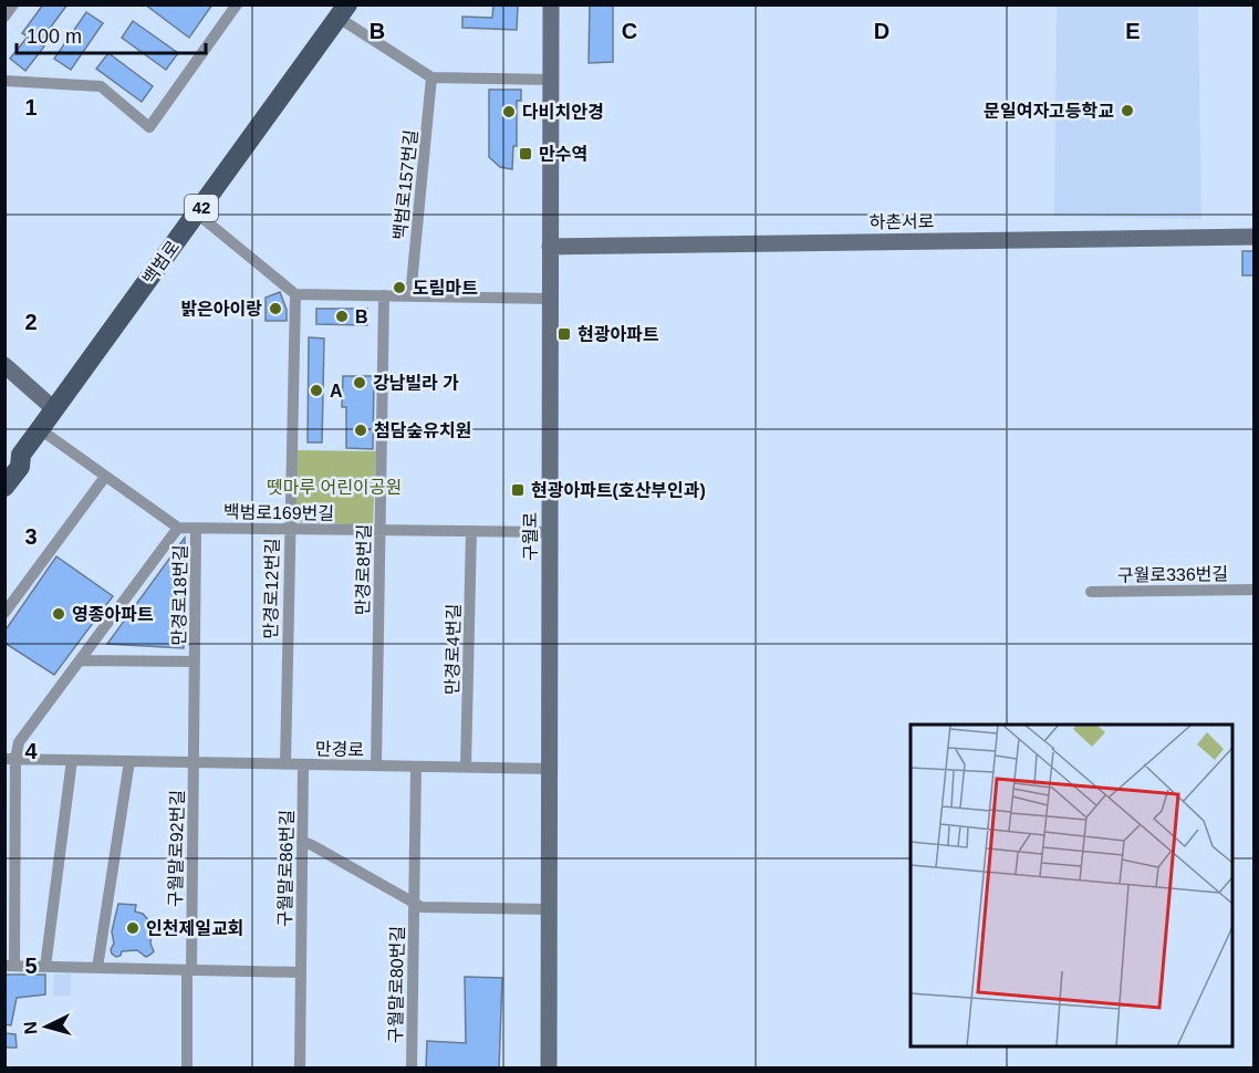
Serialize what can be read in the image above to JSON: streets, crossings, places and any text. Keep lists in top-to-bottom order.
{
  "streets": {
    "main road": [
      "42",
      "하촌서로",
      "백범로",
      "구월로"
    ],
    "street": [
      "백범로157번길",
      "백범로169번길",
      "만경로8번길",
      "구월로336번길",
      "만경로12번길",
      "만경로18번길",
      "만경로4번길",
      "만경로",
      "구월말로92번길",
      "구월말로86번길",
      "구월말로80번길"
    ]
  },
  "crossings": [
    ["하촌서로", "구월로"],
    ["백범로169번길", "구월로"],
    ["백범로169번길", "만경로8번길"],
    ["백범로169번길", "만경로12번길"],
    ["백범로169번길", "만경로18번길"],
    ["백범로169번길", "만경로4번길"],
    ["구월로", "만경로"],
    ["만경로8번길", "만경로"],
    ["만경로12번길", "만경로"],
    ["만경로18번길", "만경로"],
    ["만경로18번길", "구월말로92번길"],
    ["만경로4번길", "만경로"],
    ["만경로", "구월말로92번길"],
    ["만경로", "구월말로86번길"],
    ["만경로", "구월말로80번길"],
    ["구월말로86번길", "구월말로80번길"]
  ],
  "parks": ["뗏마루 어린이공원"],
  "places": {
    "other": [
      "문일여자고등학교",
      "다비치안경",
      "도림마트",
      "밝은아이랑",
      "B",
      "강남빌라 가",
      "A",
      "첨담숲유치원",
      "영종아파트",
      "인천제일교회"
    ],
    "transit": ["만수역", "현광아파트", "현광아파트(호산부인과)"]
  },
  "scale_bar": "100 m",
  "north": "left",
  "grid": {
    "columns": [
      "B",
      "C",
      "D",
      "E"
    ],
    "rows": [
      "1",
      "2",
      "3",
      "4",
      "5"
    ]
  }
}
